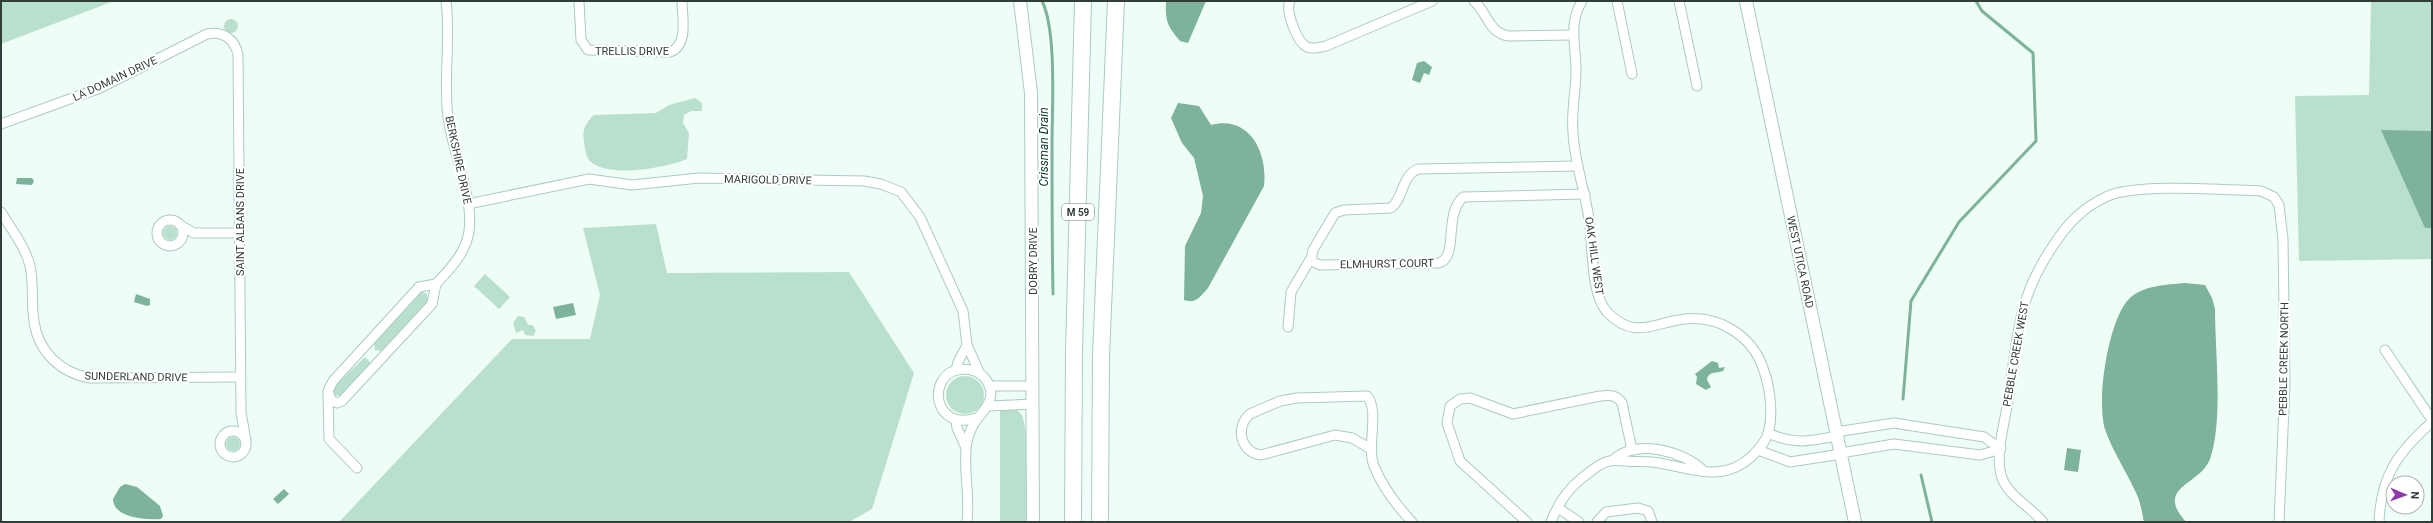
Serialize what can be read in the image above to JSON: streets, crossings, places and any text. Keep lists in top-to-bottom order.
{
  "streets": {
    "highway": ["M 59"],
    "street": [
      "TRELLIS DRIVE",
      "LA DOMAIN DRIVE",
      "BERKSHIRE DRIVE",
      "MARIGOLD DRIVE",
      "SAINT ALBANS DRIVE",
      "OAK HILL WEST",
      "DOBRY DRIVE",
      "WEST UTICA ROAD",
      "ELMHURST COURT",
      "PEBBLE CREEK WEST",
      "PEBBLE CREEK NORTH",
      "SUNDERLAND DRIVE"
    ]
  },
  "crossings": [
    ["LA DOMAIN DRIVE", "SAINT ALBANS DRIVE"],
    ["BERKSHIRE DRIVE", "MARIGOLD DRIVE"],
    ["SAINT ALBANS DRIVE", "SUNDERLAND DRIVE"],
    ["OAK HILL WEST", "ELMHURST COURT"],
    ["PEBBLE CREEK WEST", "PEBBLE CREEK NORTH"]
  ],
  "water": ["Crissman Drain"],
  "north": "right"
}
